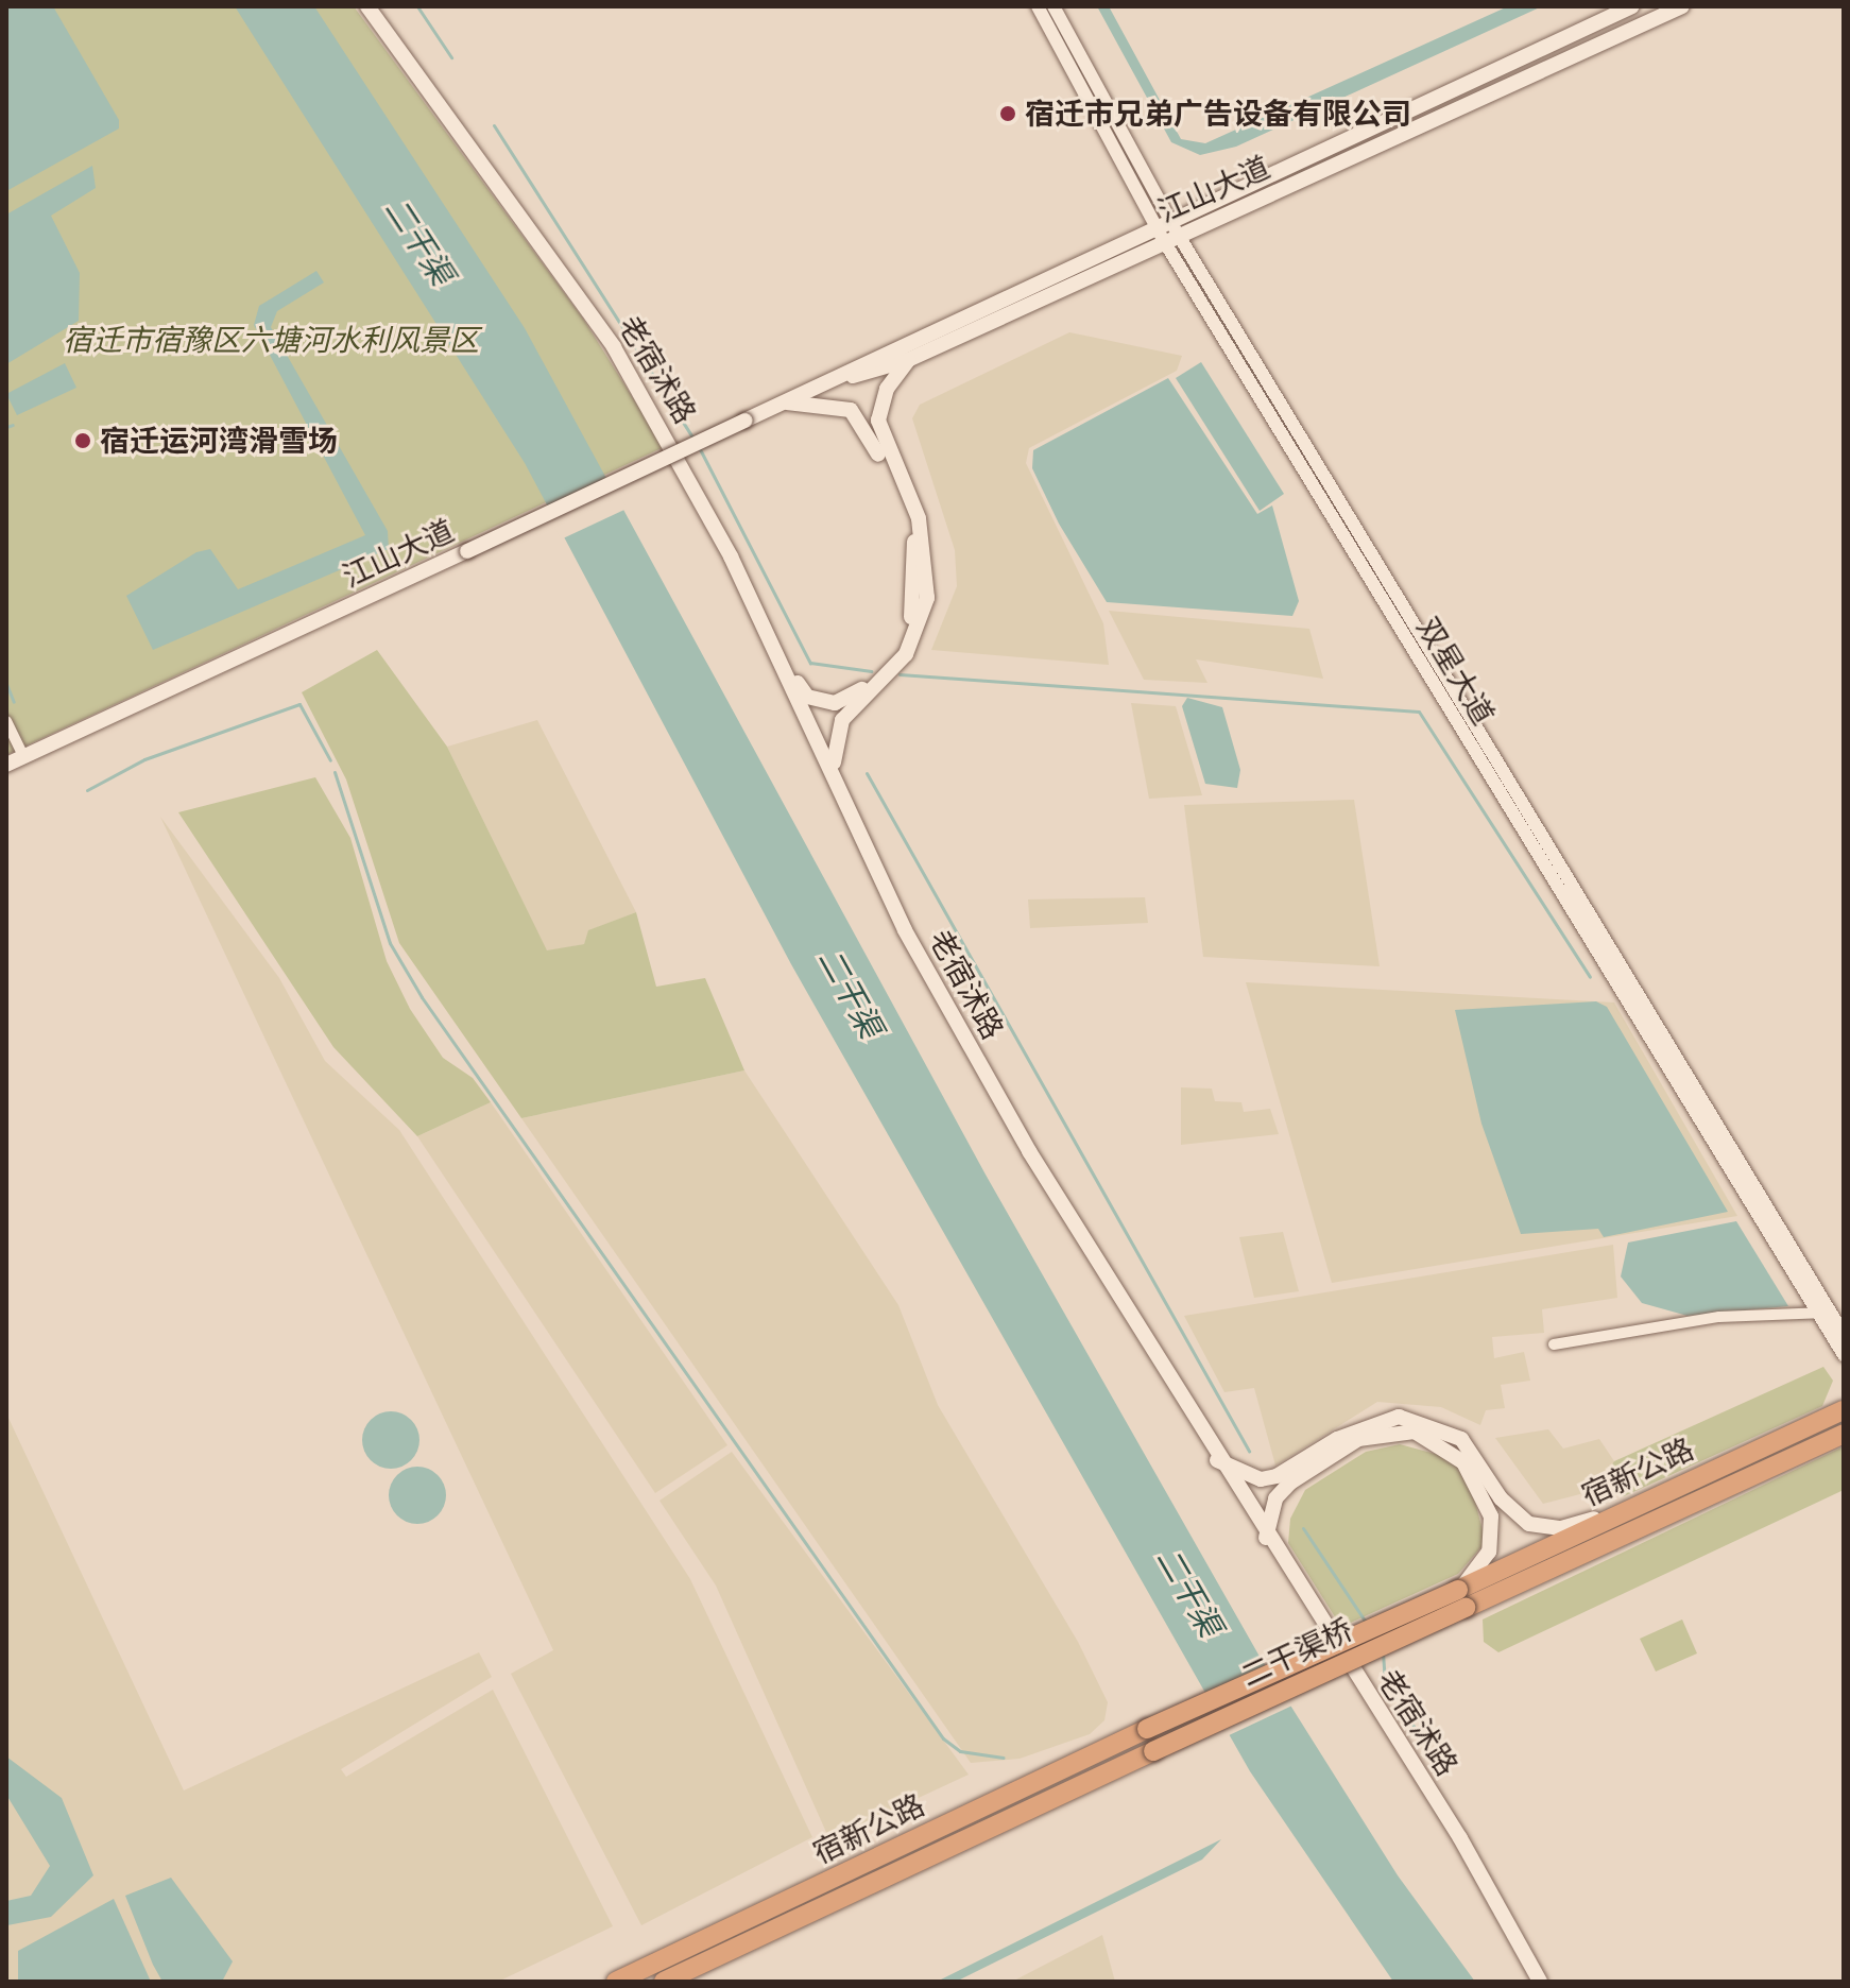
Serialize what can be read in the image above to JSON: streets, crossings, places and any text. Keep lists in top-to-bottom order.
{
  "streets": {
    "highway": ["宿新公路", "二干渠桥"],
    "main road": ["江山大道", "老宿沭路"],
    "street": ["双星大道"]
  },
  "crossings": [
    ["江山大道", "双星大道"],
    ["宿新公路", "二干渠桥"]
  ],
  "water": ["二干渠"],
  "parks": ["宿迁市宿豫区六塘河水利风景区"],
  "places": ["宿迁市兄弟广告设备有限公司", "宿迁运河湾滑雪场"]
}
